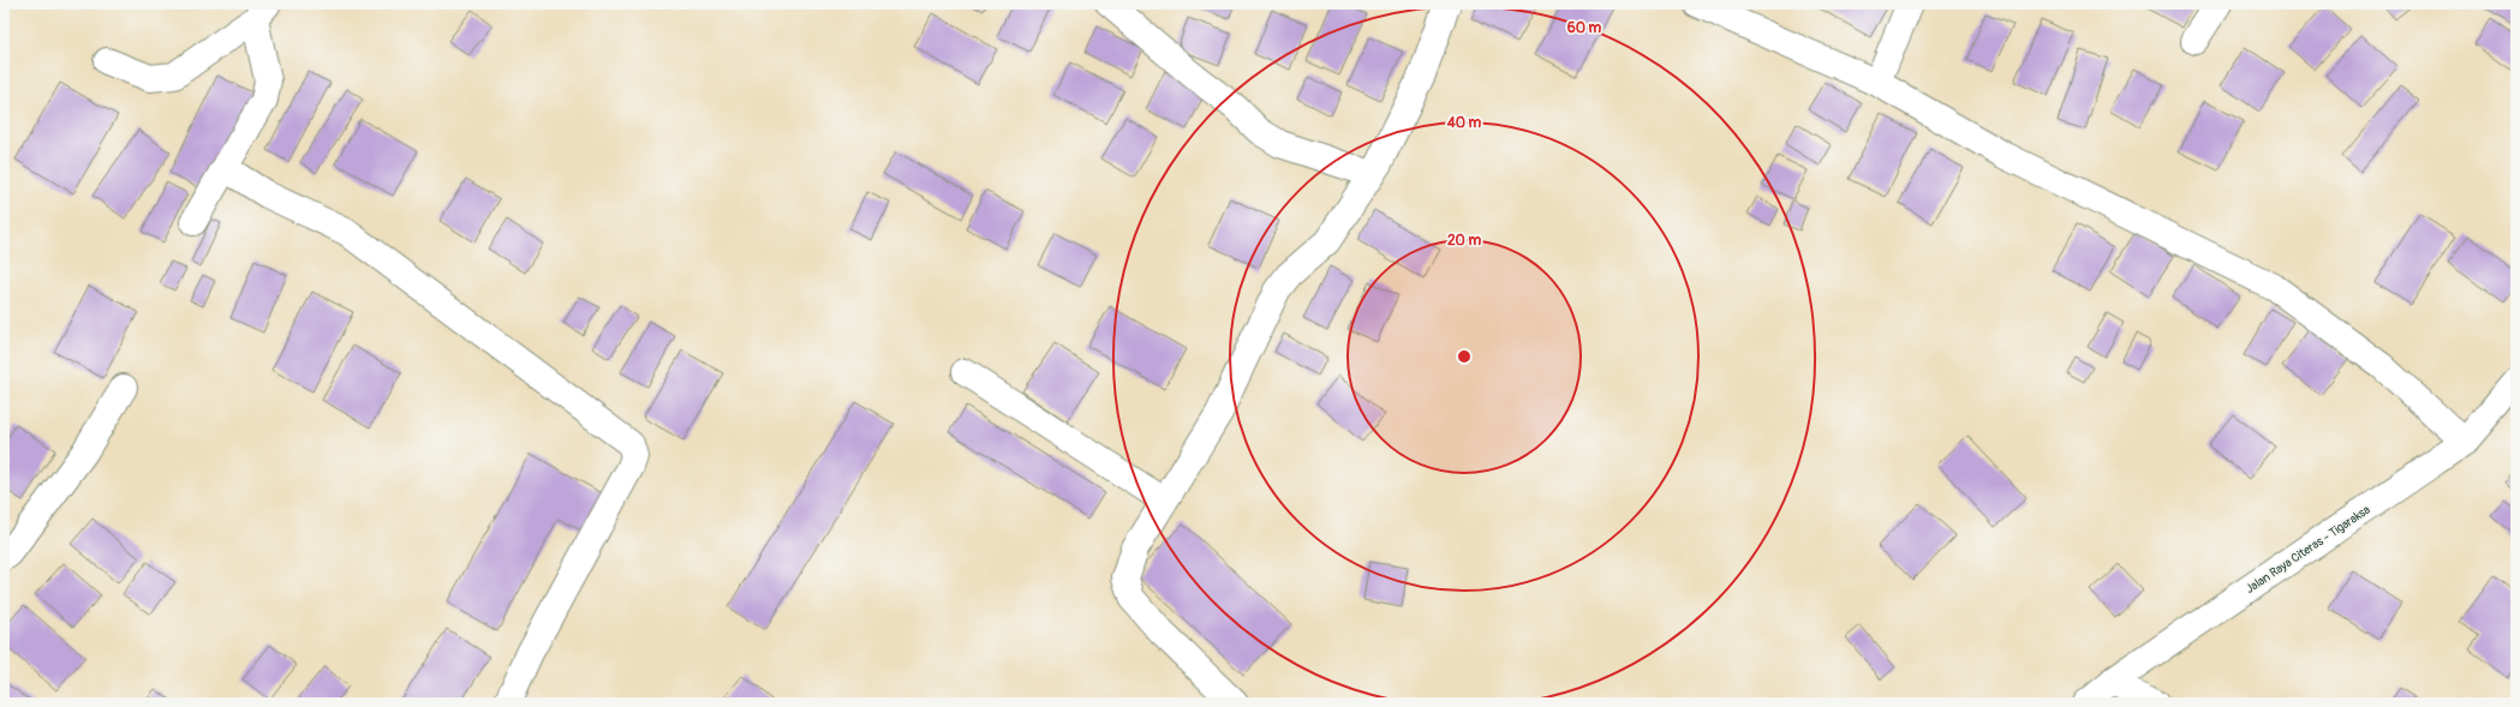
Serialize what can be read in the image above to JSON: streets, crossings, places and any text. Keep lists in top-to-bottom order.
{
  "streets": {
    "street": ["Jalan Raya Citeras - Tigaraksa"]
  },
  "rings": ["60 m", "40 m", "20 m"]
}
